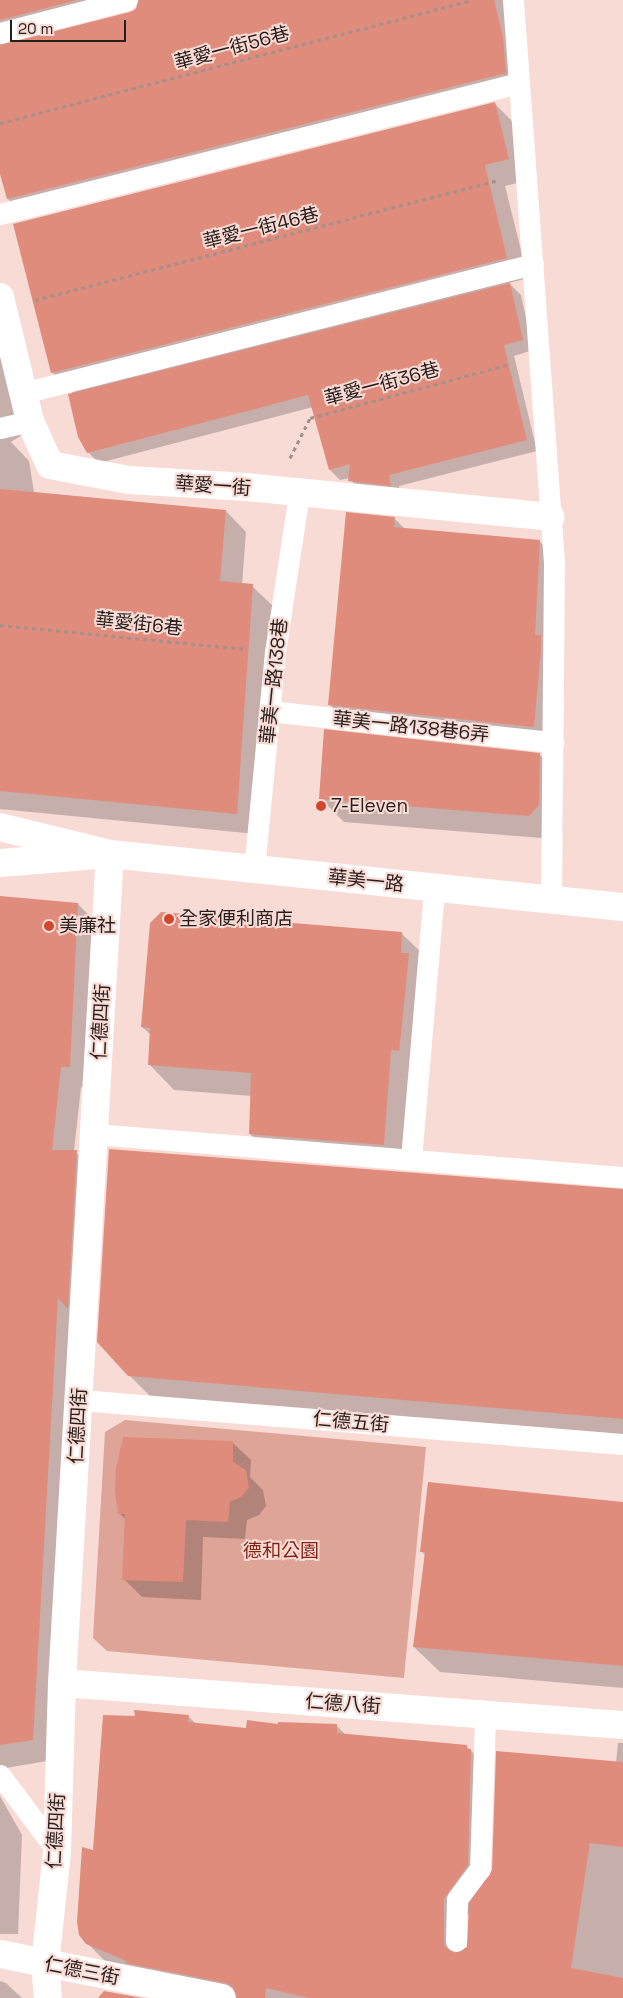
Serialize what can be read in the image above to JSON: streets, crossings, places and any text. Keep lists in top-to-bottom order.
{
  "streets": {
    "street": [
      "華愛一街",
      "華美一路",
      "仁德四街",
      "仁德八街",
      "仁德三街"
    ],
    "lane": ["華美一路138巷", "華美一路138巷6弄", "仁德五街"],
    "path": [
      "華愛一街56巷",
      "華愛一街46巷",
      "華愛一街36巷",
      "華愛街6巷"
    ]
  },
  "crossings": [
    ["華愛一街46巷", "華愛一街"],
    ["華愛一街36巷", "華愛一街"],
    ["華愛一街36巷", "華美一路138巷"],
    ["華愛一街", "華美一路138巷"],
    ["華愛街6巷", "華美一路138巷"],
    ["華美一路138巷", "華美一路138巷6弄"],
    ["華美一路138巷", "華美一路"],
    ["華美一路", "仁德四街"],
    ["仁德四街", "仁德五街"],
    ["仁德四街", "仁德八街"],
    ["仁德四街", "仁德三街"]
  ],
  "parks": ["德和公園"],
  "places": ["7-Eleven", "全家便利商店", "美廉社"],
  "scale_bar": "20 m"
}
